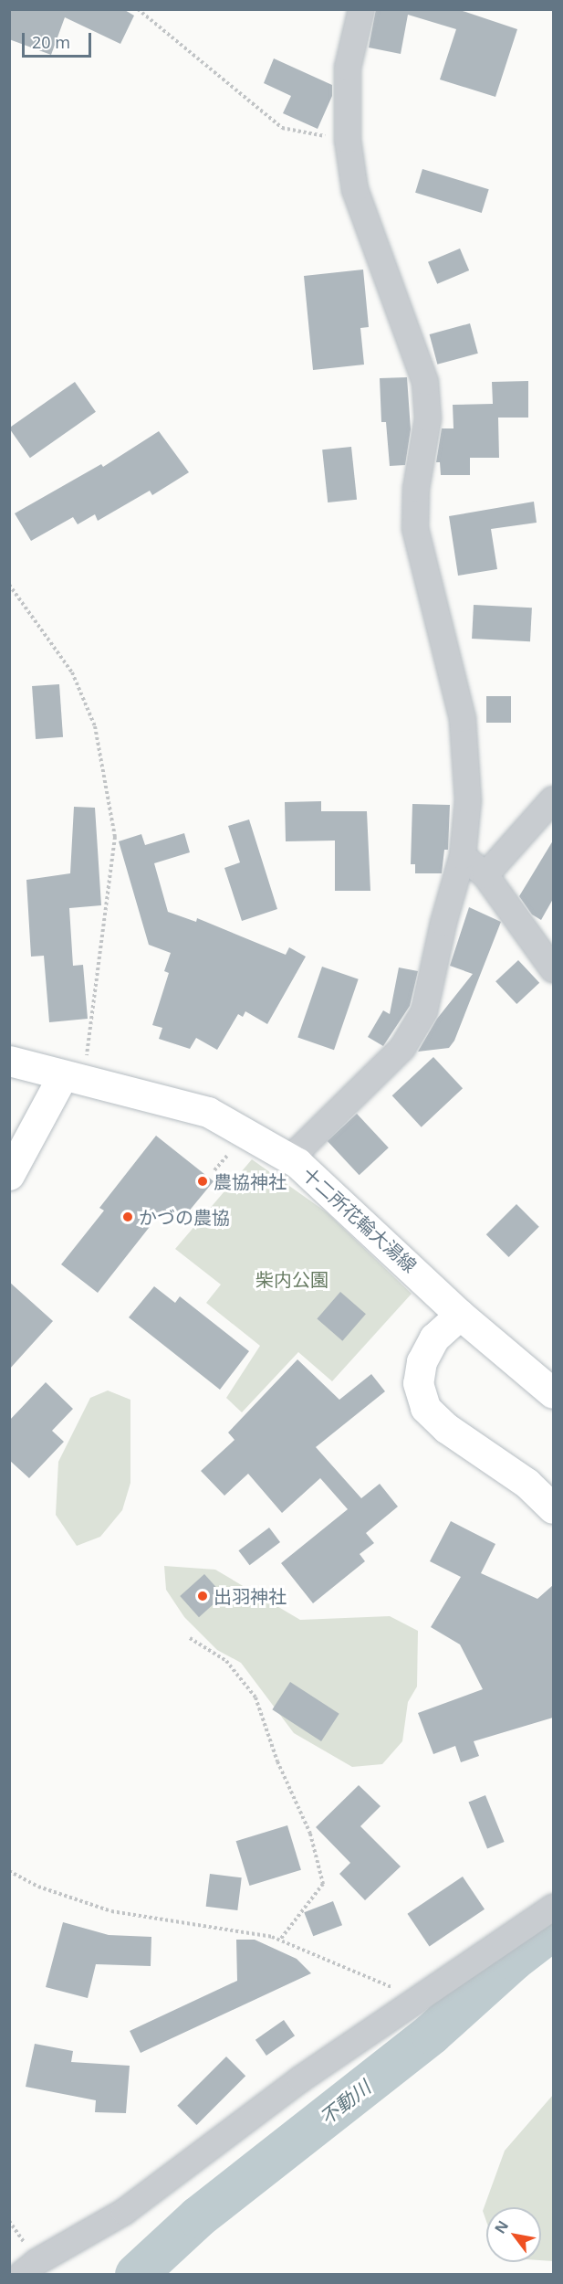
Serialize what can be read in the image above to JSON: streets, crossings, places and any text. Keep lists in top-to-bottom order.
{
  "streets": {
    "main road": ["十二所花輪大湯線"]
  },
  "water": ["不動川"],
  "parks": ["柴内公園"],
  "places": ["農協神社", "かづの農協", "出羽神社"],
  "scale_bar": "20 m",
  "north": "top left"
}
